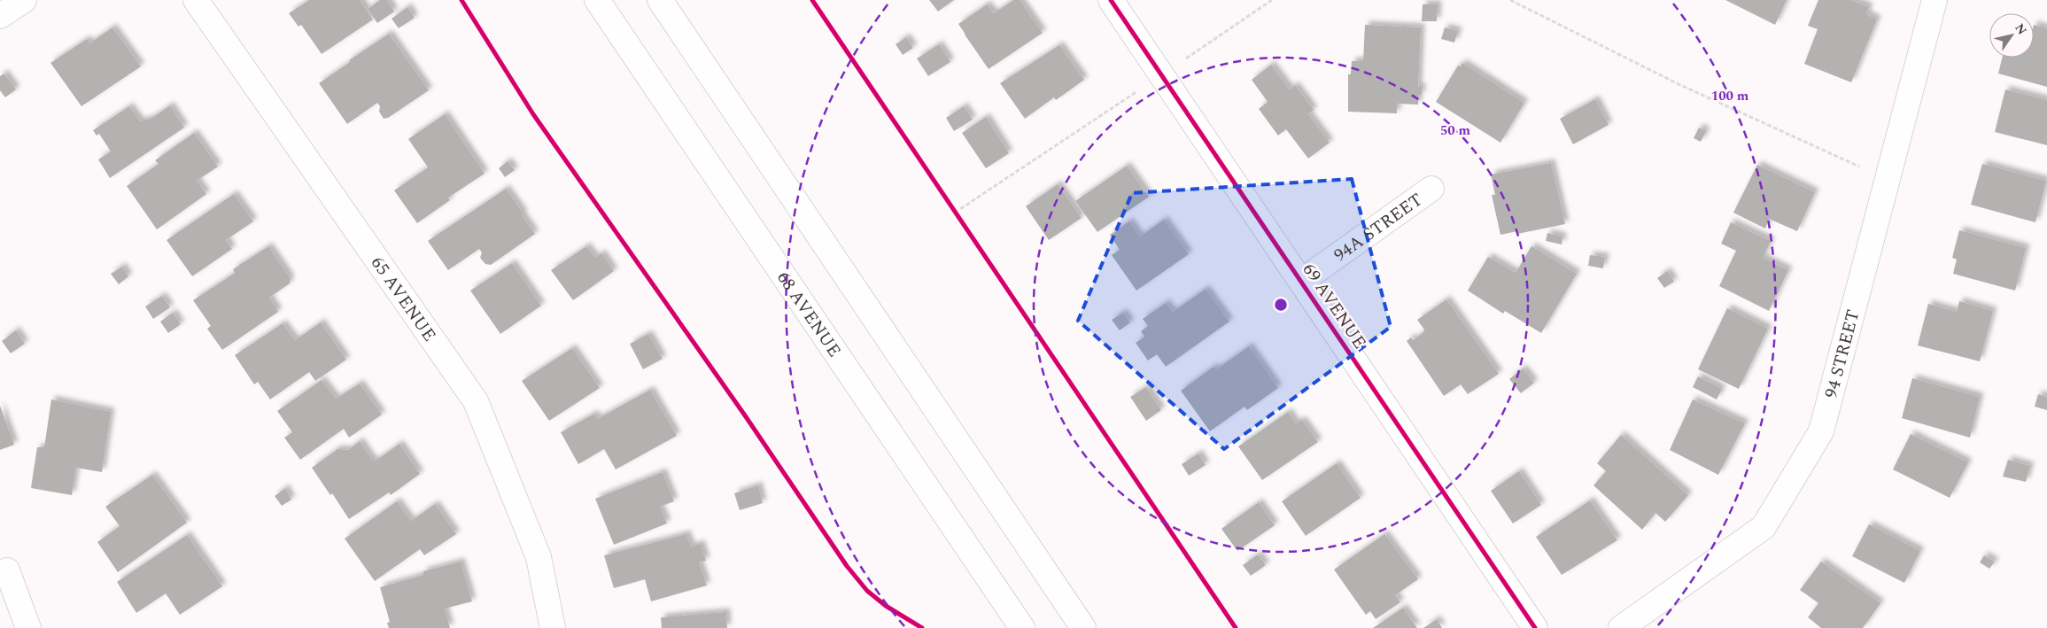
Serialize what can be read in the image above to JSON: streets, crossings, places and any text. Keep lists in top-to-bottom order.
{
  "streets": {
    "street": [
      "94A STREET",
      "65 AVENUE",
      "69 AVENUE",
      "68 AVENUE",
      "94 STREET"
    ]
  },
  "crossings": [
    ["94A STREET", "69 AVENUE"]
  ],
  "north": "top right",
  "rings": ["100 m", "50 m"]
}
